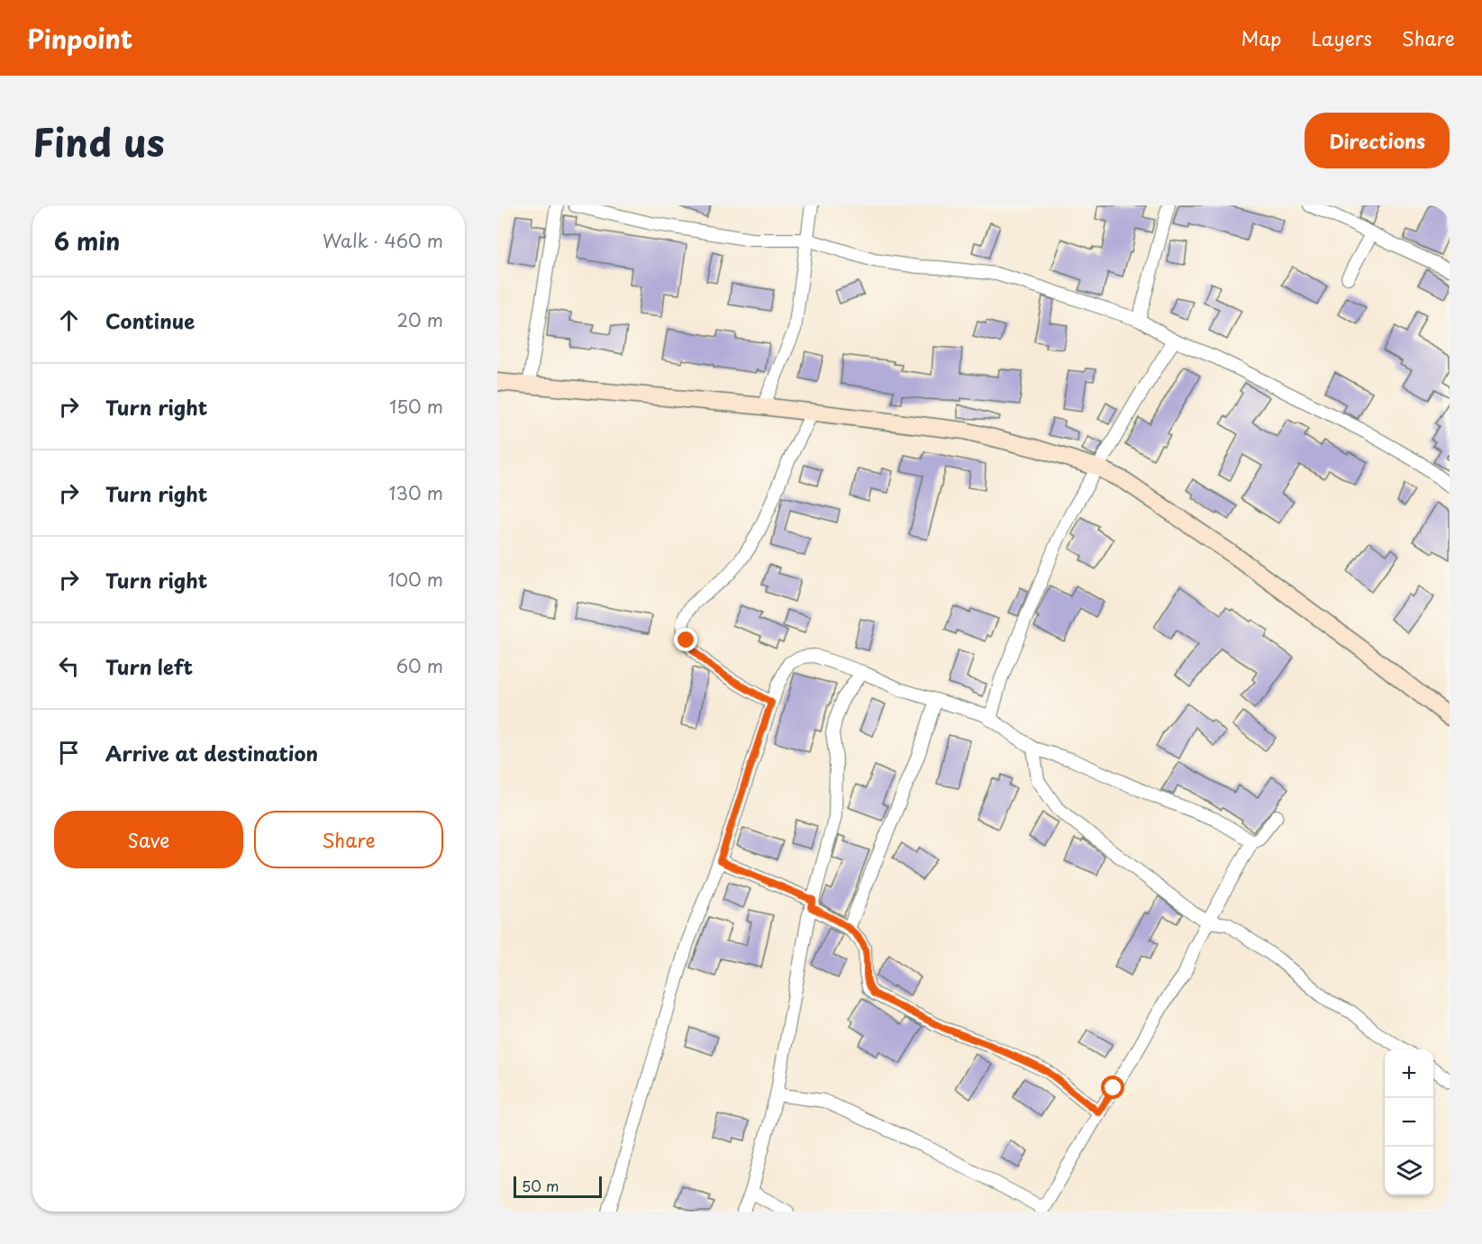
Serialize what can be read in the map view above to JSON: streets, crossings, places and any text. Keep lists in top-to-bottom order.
{
  "scale_bar": "50 m",
  "page": {
    "header": "Pinpoint",
    "nav": ["Map", "Layers", "Share"],
    "title": "Find us",
    "buttons": [
      "Directions",
      ["Save", "Share"]
    ],
    "heading": ["6 min", "Walk · 460 m"],
    "list": [
      ["Continue", "20 m"],
      ["Turn right", "150 m"],
      ["Turn right", "130 m"],
      ["Turn right", "100 m"],
      ["Turn left", "60 m"],
      "Arrive at destination"
    ],
    "map_buttons": ["+", "−"],
    "scale": "50 m"
  }
}
